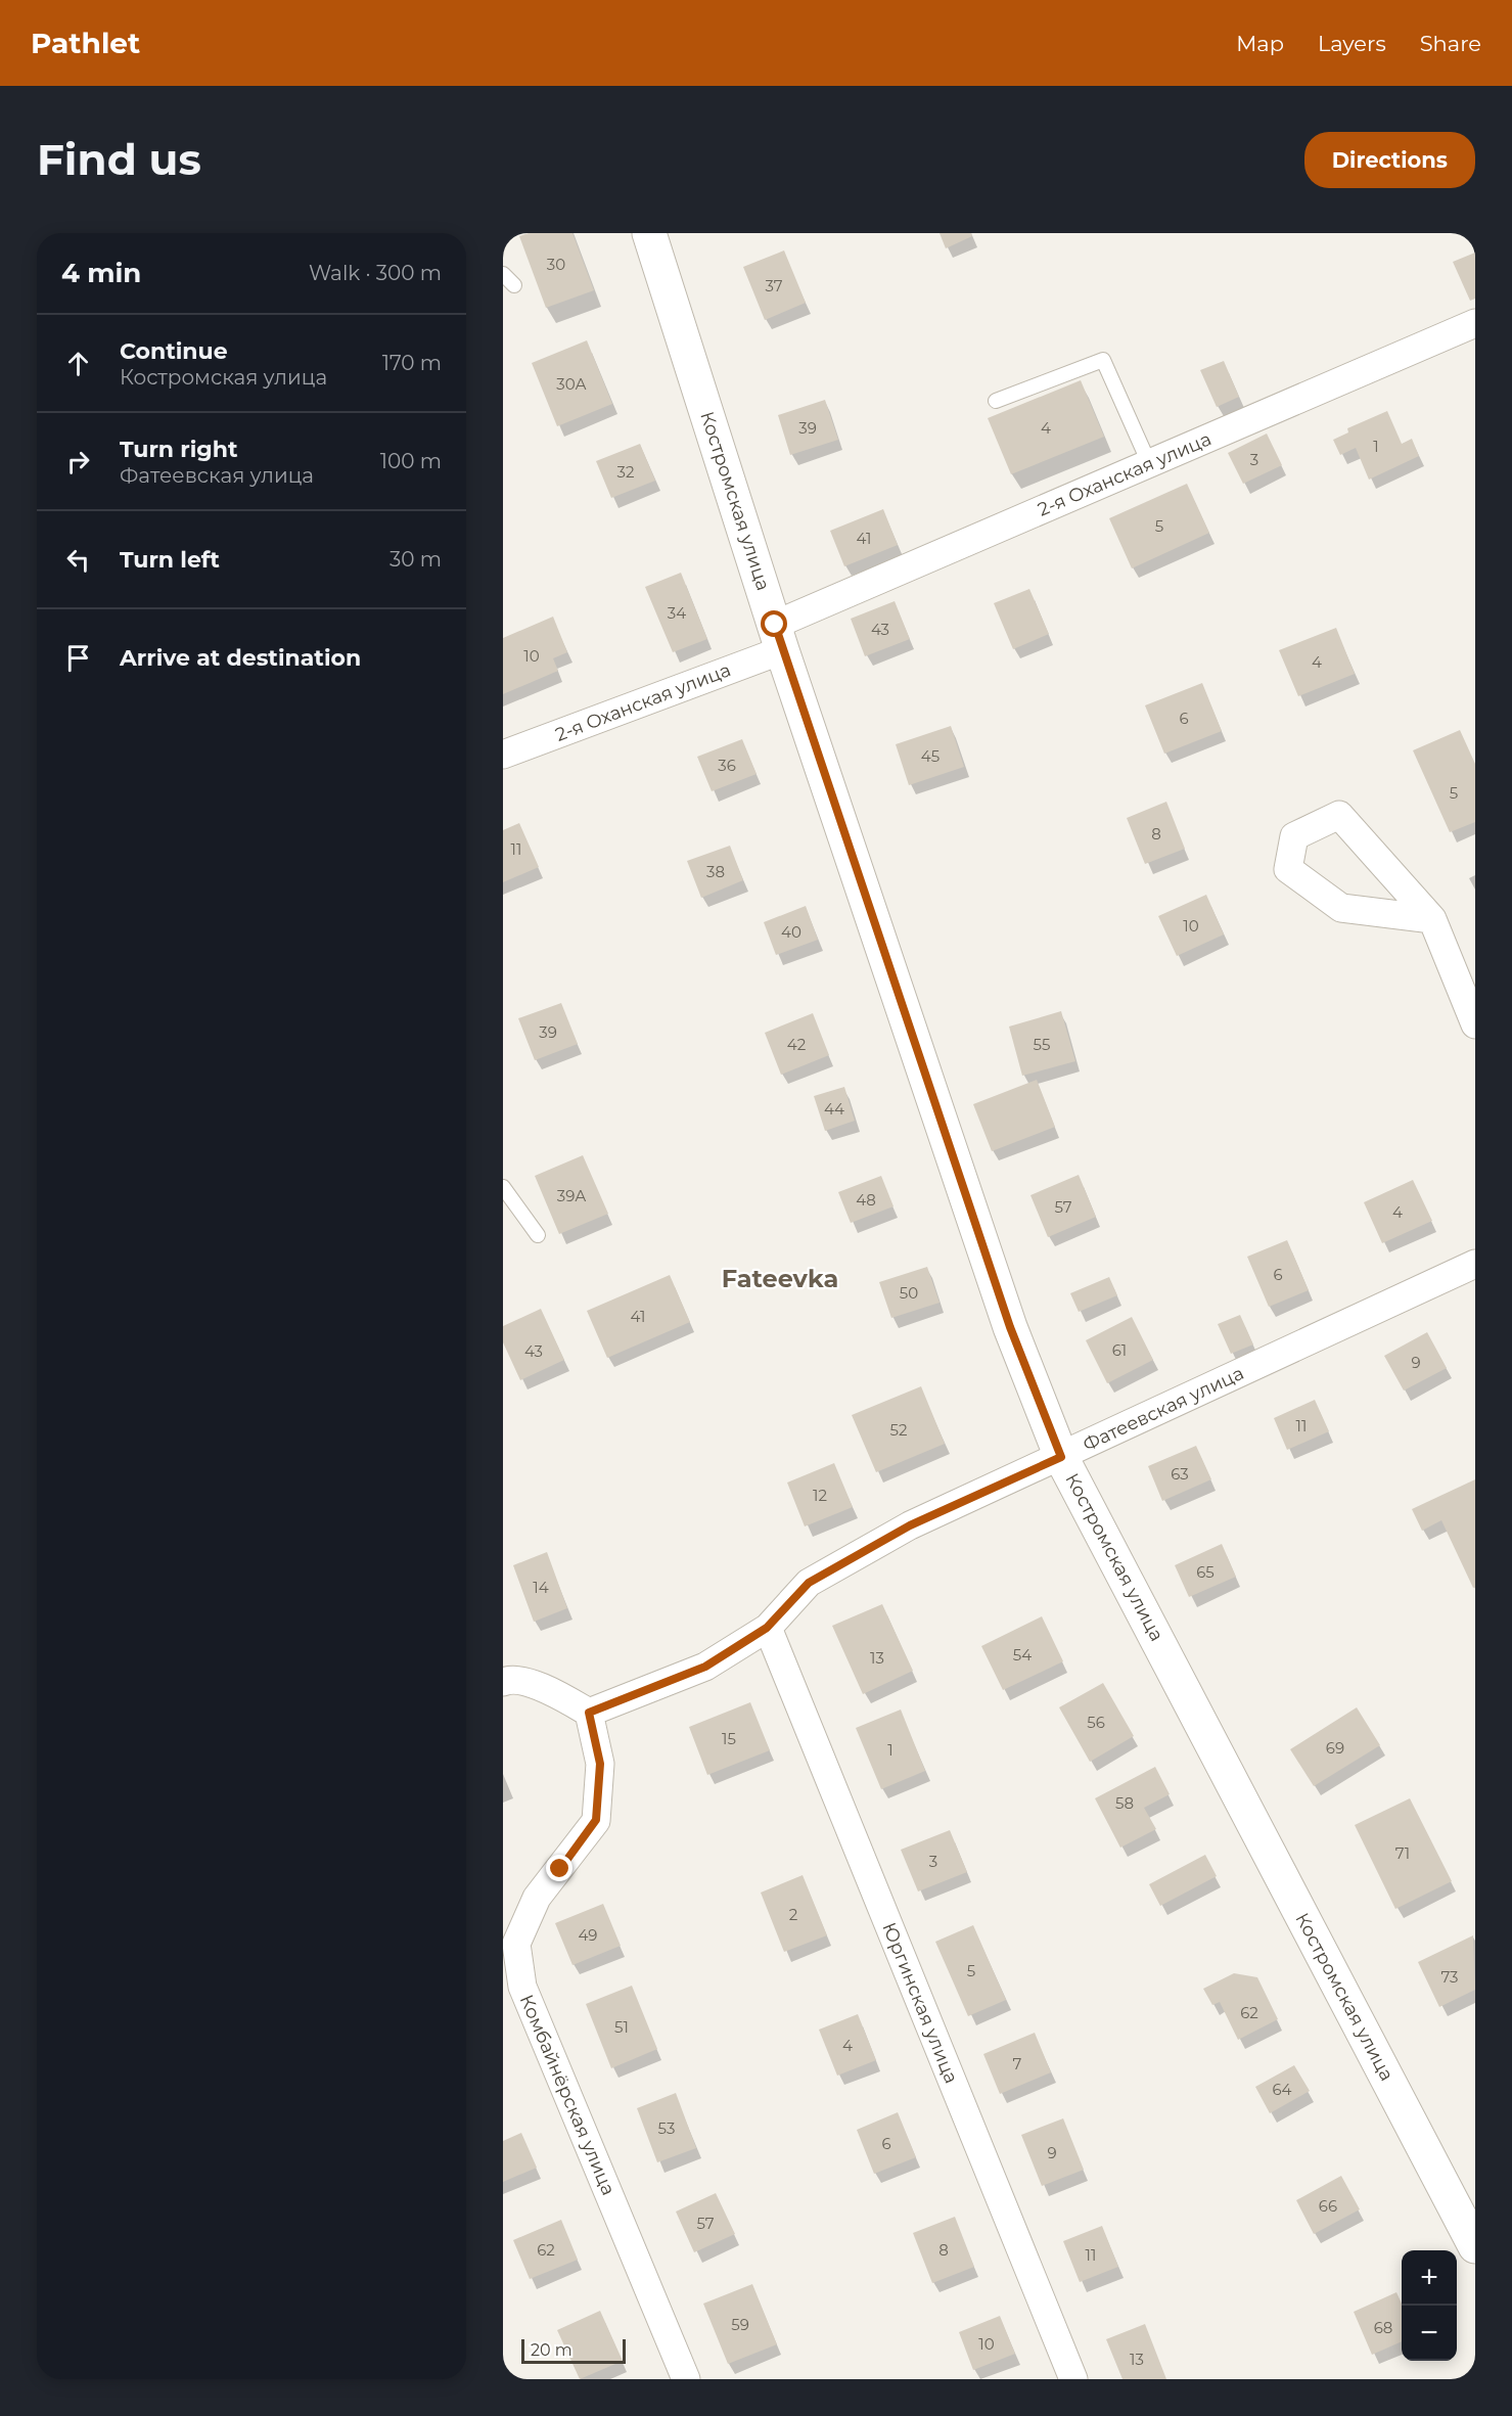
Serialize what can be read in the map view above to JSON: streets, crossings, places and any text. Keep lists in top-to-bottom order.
{
  "streets": {
    "street": [
      "2-я Оханская улица",
      "Костромская улица",
      "Фатеевская улица",
      "Юргинская улица",
      "Комбайнёрская улица"
    ]
  },
  "crossings": [
    ["2-я Оханская улица", "Костромская улица"],
    ["Костромская улица", "Фатеевская улица"],
    ["Фатеевская улица", "Юргинская улица"],
    ["Фатеевская улица", "Комбайнёрская улица"]
  ],
  "districts": ["Fateevka"],
  "house_numbers": [
    "30",
    "37",
    "30А",
    "39",
    "4",
    "1",
    "3",
    "32",
    "5",
    "41",
    "34",
    "43",
    "10",
    "4",
    "6",
    "45",
    "36",
    "5",
    "8",
    "11",
    "38",
    "10",
    "40",
    "39",
    "42",
    "55",
    "44",
    "39А",
    "48",
    "57",
    "4",
    "6",
    "50",
    "41",
    "61",
    "43",
    "9",
    "11",
    "52",
    "63",
    "12",
    "65",
    "14",
    "54",
    "13",
    "56",
    "15",
    "69",
    "1",
    "58",
    "71",
    "3",
    "2",
    "49",
    "5",
    "73",
    "62",
    "51",
    "4",
    "7",
    "64",
    "53",
    "6",
    "9",
    "66",
    "57",
    "62",
    "8",
    "11",
    "59",
    "68",
    "10",
    "13"
  ],
  "scale_bar": "20 m",
  "page": {
    "header": "Pathlet",
    "nav": ["Map", "Layers", "Share"],
    "buttons": "Directions",
    "title": "Find us",
    "heading": ["4 min", "Walk · 300 m"],
    "list": [
      ["Continue", "Костромская улица", "170 m"],
      ["Turn right", "Фатеевская улица", "100 m"],
      ["Turn left", "30 m"],
      "Arrive at destination"
    ],
    "map_buttons": ["+", "−"],
    "scale": "20 m"
  }
}
